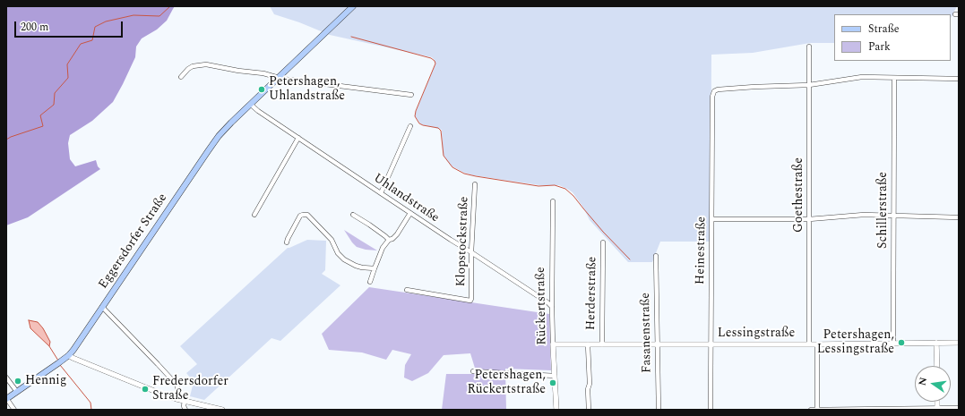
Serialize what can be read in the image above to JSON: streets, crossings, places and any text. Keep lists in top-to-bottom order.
{
  "streets": {
    "main road": ["Eggersdorfer Straße"],
    "street": [
      "Goethestraße",
      "Uhlandstraße",
      "Schillerstraße",
      "Klopstockstraße",
      "Heinestraße",
      "Herderstraße",
      "Rückertstraße",
      "Fasanenstraße",
      "Lessingstraße"
    ]
  },
  "crossings": [
    ["Goethestraße", "Heinestraße"],
    ["Goethestraße", "Lessingstraße"],
    ["Uhlandstraße", "Eggersdorfer Straße"],
    ["Uhlandstraße", "Klopstockstraße"],
    ["Uhlandstraße", "Rückertstraße"],
    ["Schillerstraße", "Lessingstraße"],
    ["Heinestraße", "Lessingstraße"],
    ["Herderstraße", "Lessingstraße"],
    ["Rückertstraße", "Lessingstraße"],
    ["Fasanenstraße", "Lessingstraße"]
  ],
  "places": [
    "Petershagen, Uhlandstraße",
    "Petershagen, Lessingstraße",
    "Hennig",
    "Petershagen, Rückertstraße",
    "Fredersdorfer Straße"
  ],
  "legend": ["Straße", "Park"],
  "scale_bar": "200 m",
  "north": "left"
}
